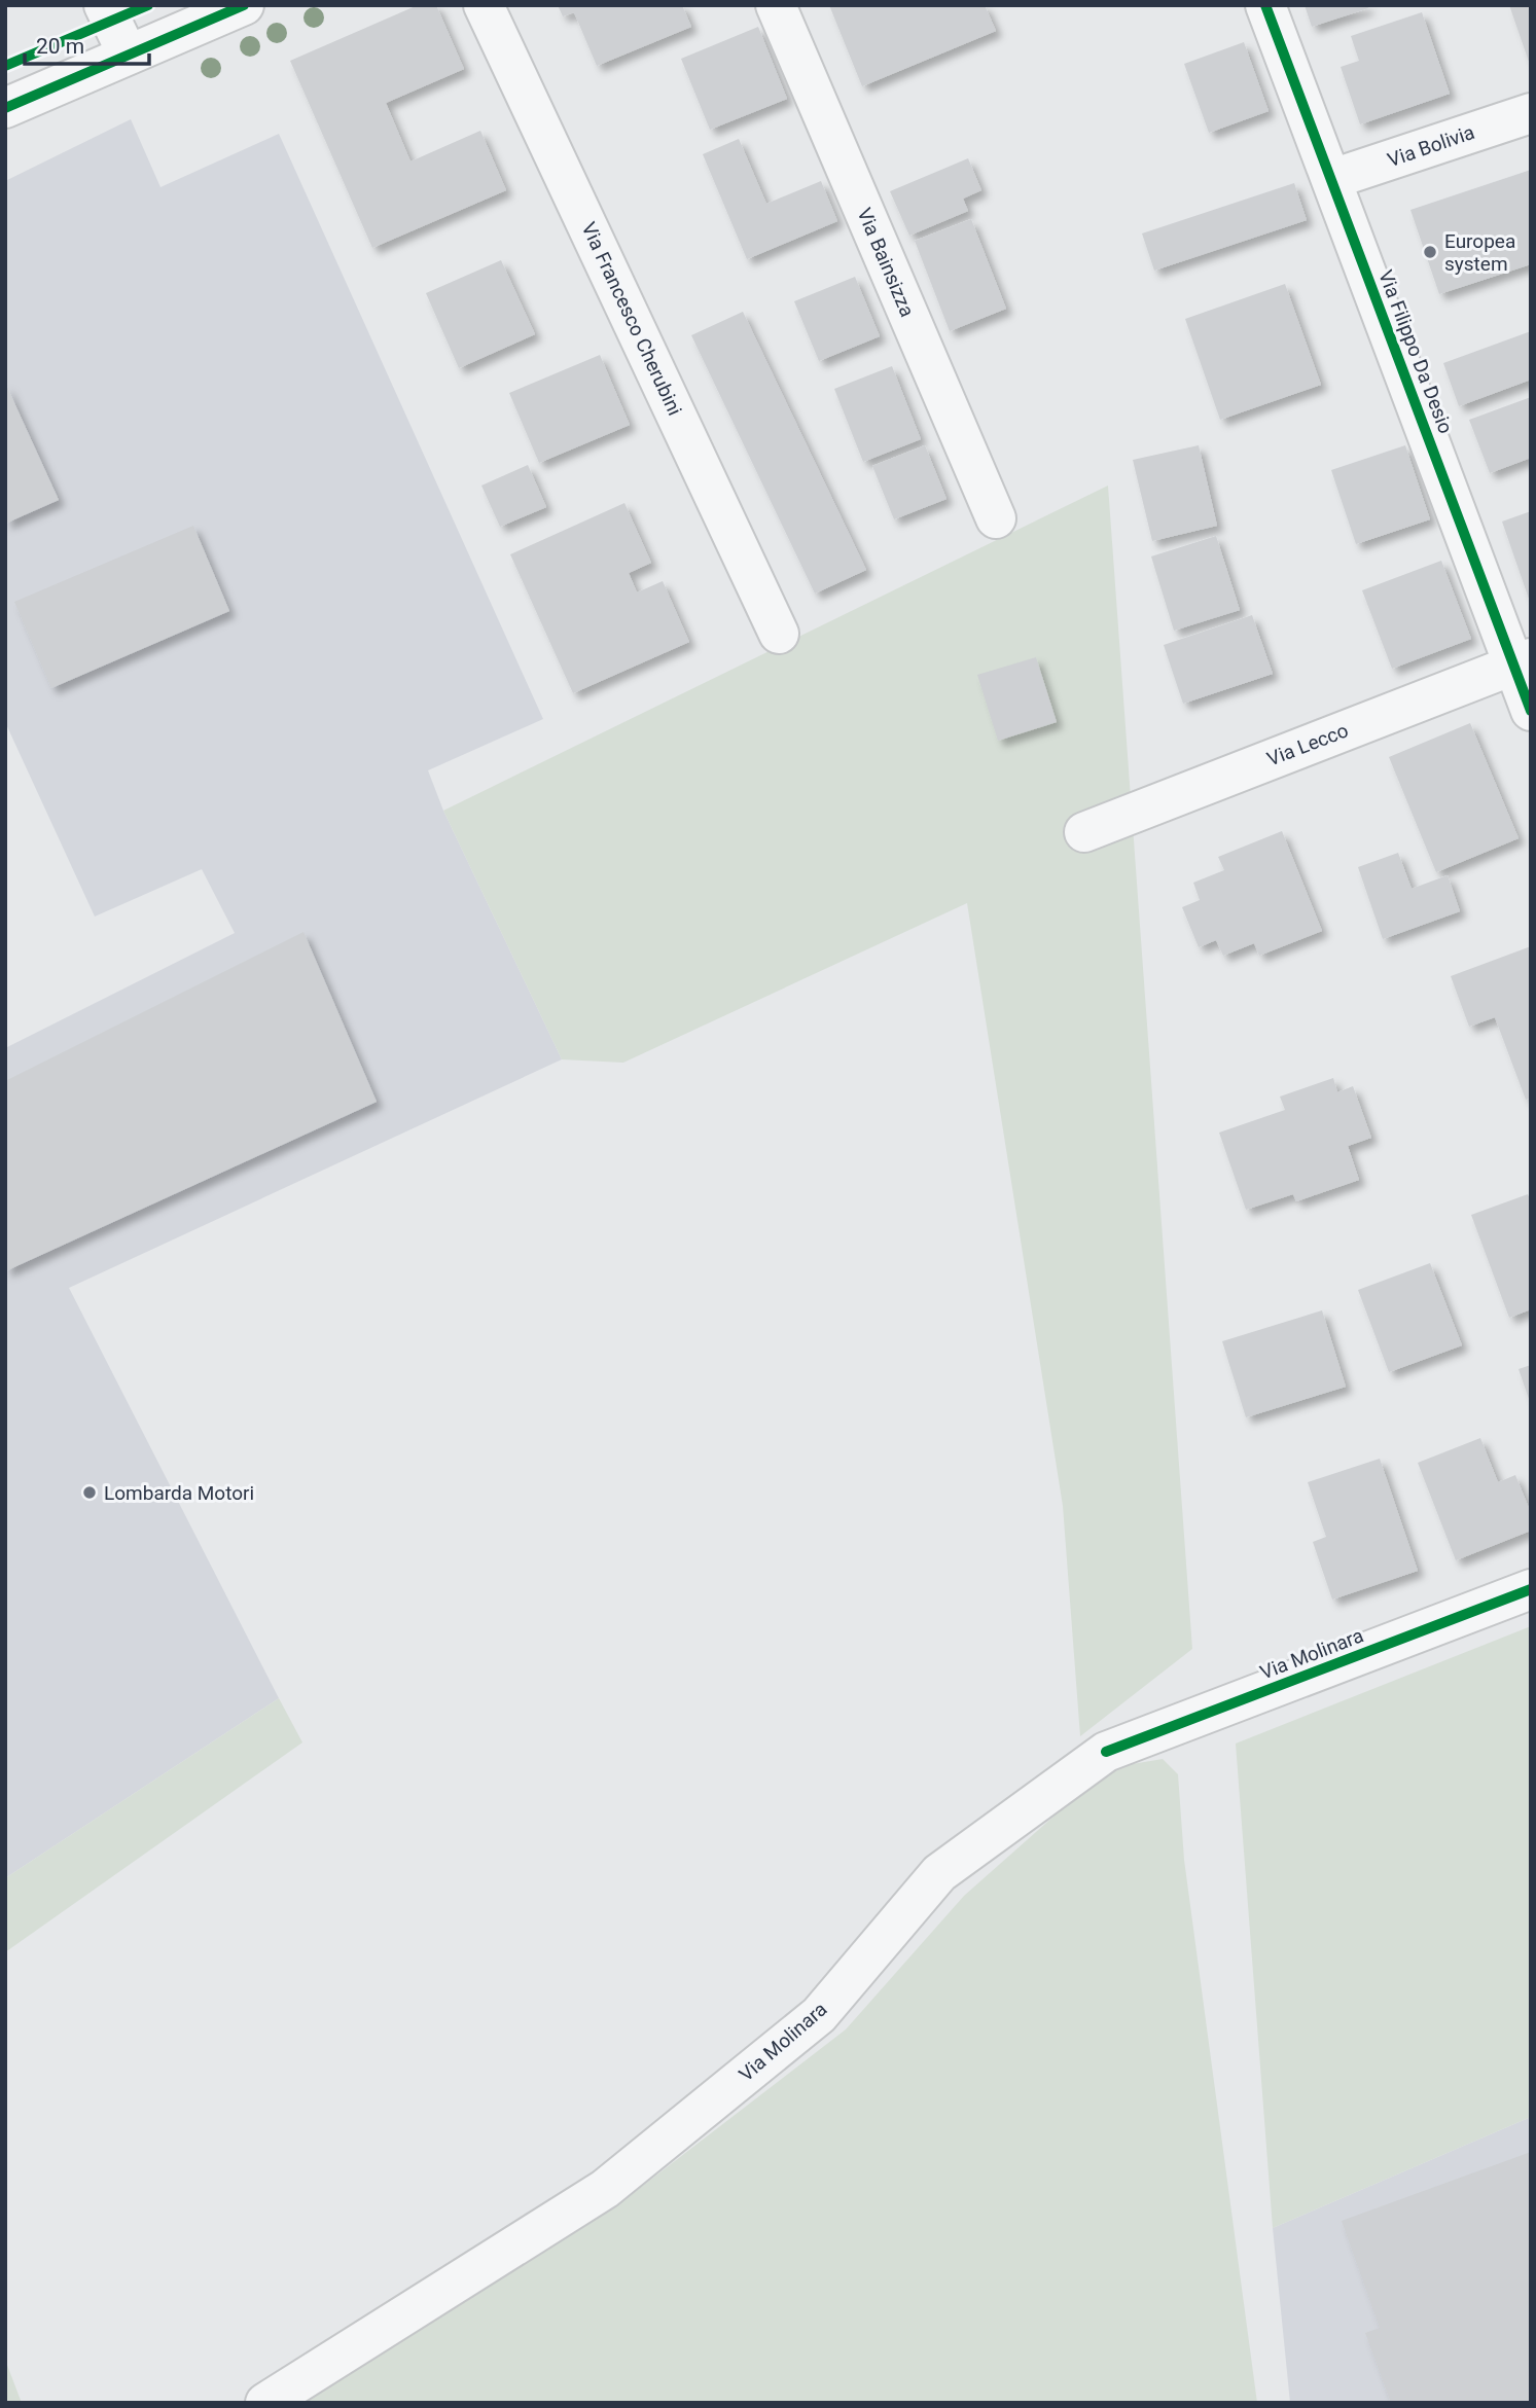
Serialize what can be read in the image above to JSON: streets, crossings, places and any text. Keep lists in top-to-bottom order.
{
  "streets": {
    "street": [
      "Via Bolivia",
      "Via Bainsizza",
      "Via Francesco Cherubini",
      "Via Filippo Da Desio",
      "Via Lecco",
      "Via Molinara"
    ]
  },
  "crossings": [
    ["Via Bolivia", "Via Filippo Da Desio"],
    ["Via Filippo Da Desio", "Via Lecco"]
  ],
  "places": ["Europea system", "Lombarda Motori"],
  "scale_bar": "20 m"
}
